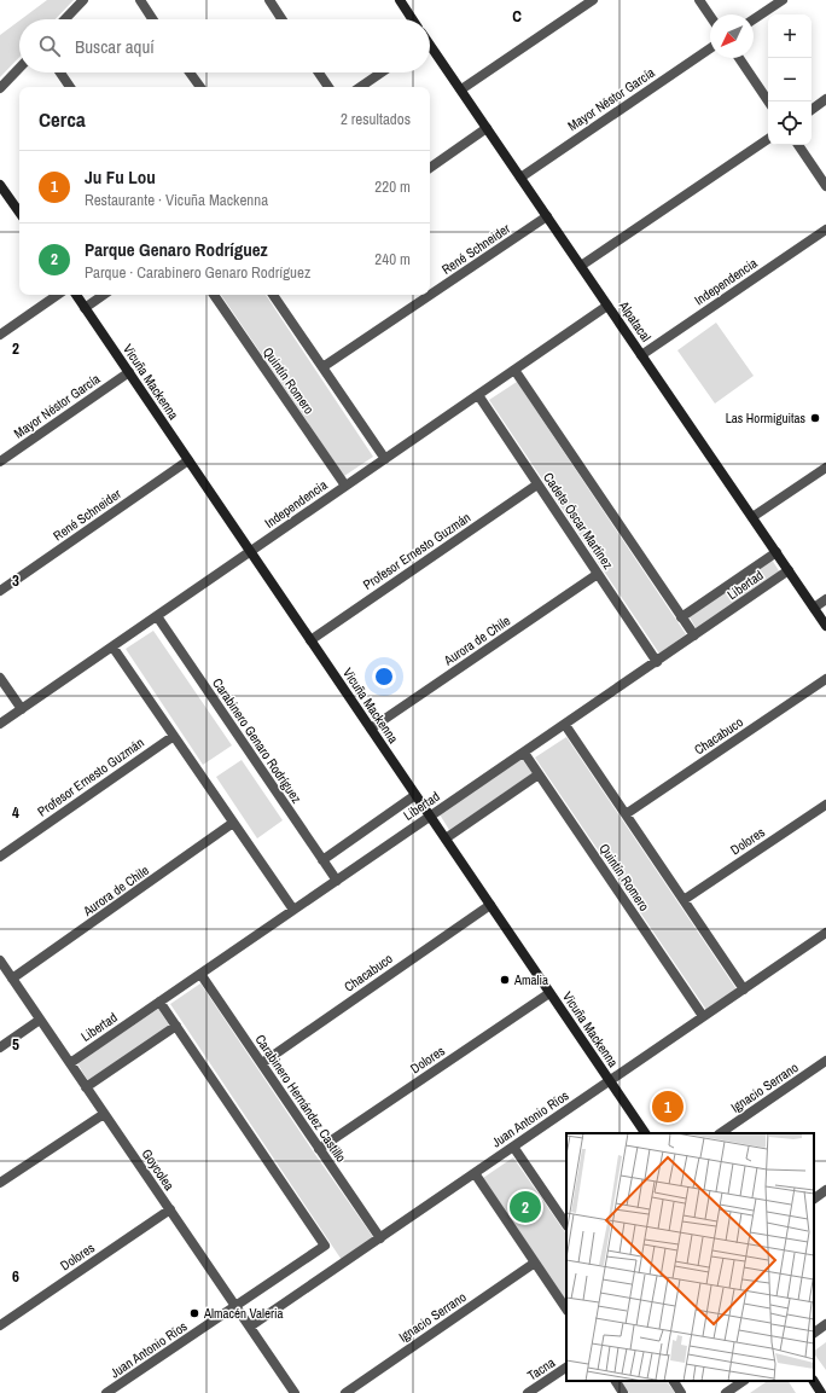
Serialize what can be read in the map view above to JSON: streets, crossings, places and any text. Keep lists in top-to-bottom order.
{
  "streets": {
    "main road": ["Alpatacal", "Vicuña Mackenna"],
    "street": [
      "Mayor Néstor García",
      "René Schneider",
      "Independencia",
      "Quintín Romero",
      "Cadete Óscar Martínez",
      "Profesor Ernesto Guzmán",
      "Libertad",
      "Aurora de Chile",
      "Chacabuco",
      "Carabinero Genaro Rodríguez",
      "Dolores",
      "Ignacio Serrano",
      "Carabinero Hernández Castillo",
      "Juan Antonio Ríos",
      "Goycolea",
      "Tacna"
    ]
  },
  "crossings": [
    ["Mayor Néstor García", "Alpatacal"],
    ["Mayor Néstor García", "Vicuña Mackenna"],
    ["René Schneider", "Alpatacal"],
    ["René Schneider", "Vicuña Mackenna"],
    ["Independencia", "Alpatacal"],
    ["Independencia", "Quintín Romero"],
    ["Independencia", "Vicuña Mackenna"],
    ["Independencia", "Cadete Óscar Martínez"],
    ["Independencia", "Carabinero Genaro Rodríguez"],
    ["Alpatacal", "Libertad"],
    ["Quintín Romero", "Libertad"],
    ["Quintín Romero", "Juan Antonio Ríos"],
    ["Vicuña Mackenna", "Profesor Ernesto Guzmán"],
    ["Vicuña Mackenna", "Libertad"],
    ["Vicuña Mackenna", "Aurora de Chile"],
    ["Vicuña Mackenna", "Chacabuco"],
    ["Vicuña Mackenna", "Dolores"],
    ["Vicuña Mackenna", "Juan Antonio Ríos"],
    ["Cadete Óscar Martínez", "Profesor Ernesto Guzmán"],
    ["Cadete Óscar Martínez", "Libertad"],
    ["Cadete Óscar Martínez", "Aurora de Chile"],
    ["Libertad", "Carabinero Genaro Rodríguez"],
    ["Libertad", "Carabinero Hernández Castillo"],
    ["Libertad", "Goycolea"],
    ["Aurora de Chile", "Goycolea"],
    ["Chacabuco", "Carabinero Hernández Castillo"],
    ["Dolores", "Carabinero Hernández Castillo"],
    ["Dolores", "Goycolea"],
    ["Carabinero Hernández Castillo", "Juan Antonio Ríos"],
    ["Juan Antonio Ríos", "Goycolea"]
  ],
  "places": ["Las Hormiguitas", "Amalia", "Almacén Valeria"],
  "north": "bottom left",
  "page": {
    "map_buttons": ["+", "−"],
    "search": "Buscar aquí",
    "heading": ["Cerca", "2 resultados"],
    "list": [
      {
        "mark": "1",
        "name": "Ju Fu Lou",
        "note": "Restaurante · Vicuña Mackenna",
        "value": "220 m"
      },
      {
        "mark": "2",
        "name": "Parque Genaro Rodríguez",
        "note": "Parque · Carabinero Genaro Rodríguez",
        "value": "240 m"
      }
    ],
    "pins": ["1", "2"]
  },
  "grid": {
    "columns": ["C"],
    "rows": [
      "2",
      "3",
      "4",
      "5",
      "6"
    ]
  }
}
